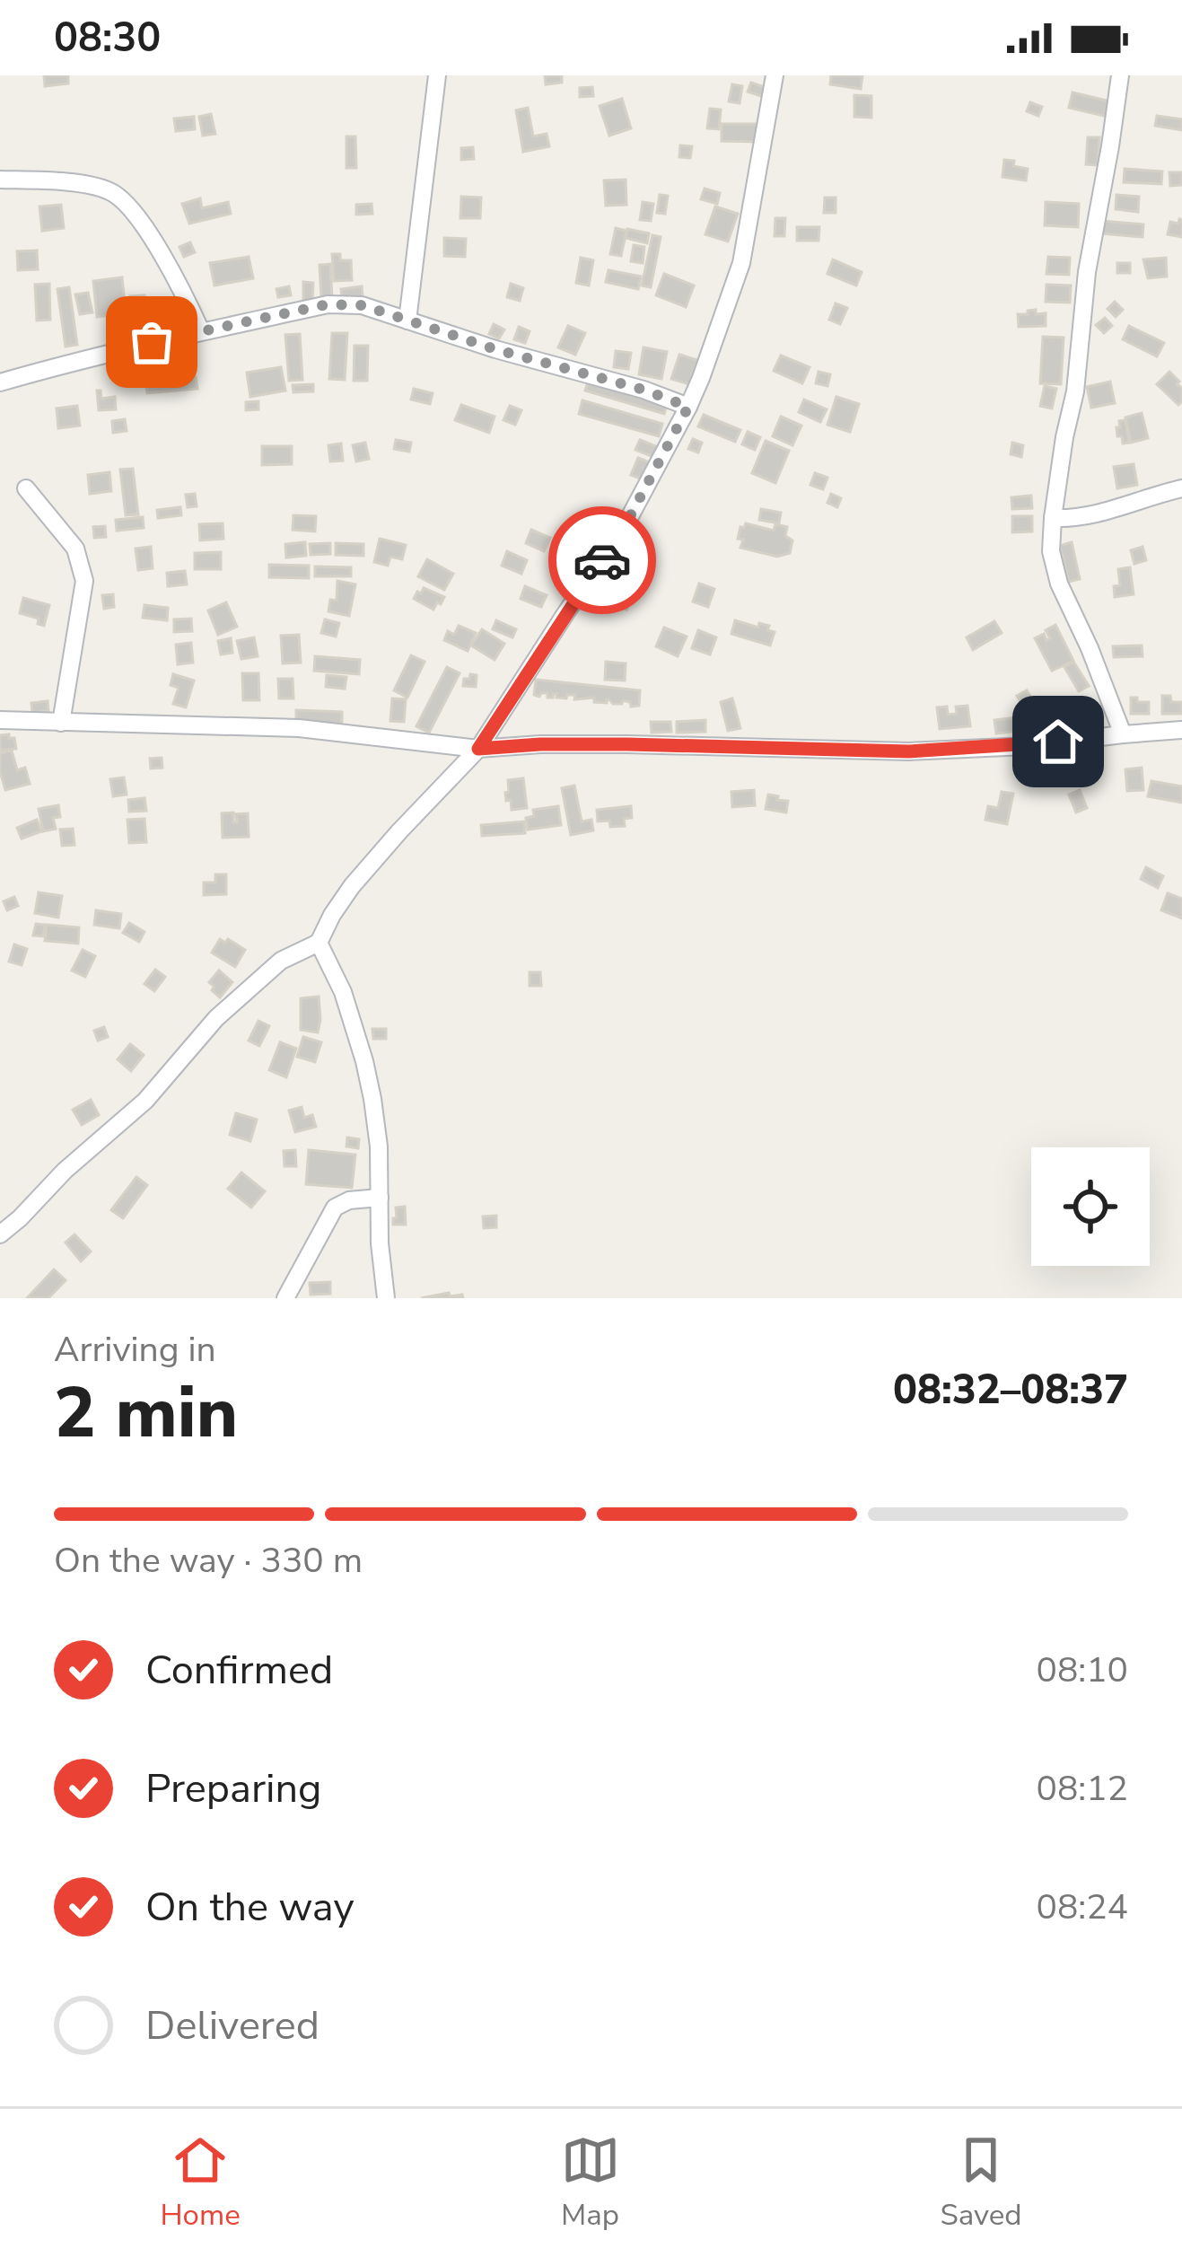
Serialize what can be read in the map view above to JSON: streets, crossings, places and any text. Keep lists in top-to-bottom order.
{
  "page": {
    "status": "08:30",
    "heading": ["2 min", "Arriving in", "08:32–08:37"],
    "bar": "On the way · 330 m",
    "list": [
      ["Confirmed", "08:10"],
      ["Preparing", "08:12"],
      ["On the way", "08:24"],
      "Delivered"
    ],
    "tabs": ["Home", "Map", "Saved"]
  }
}
